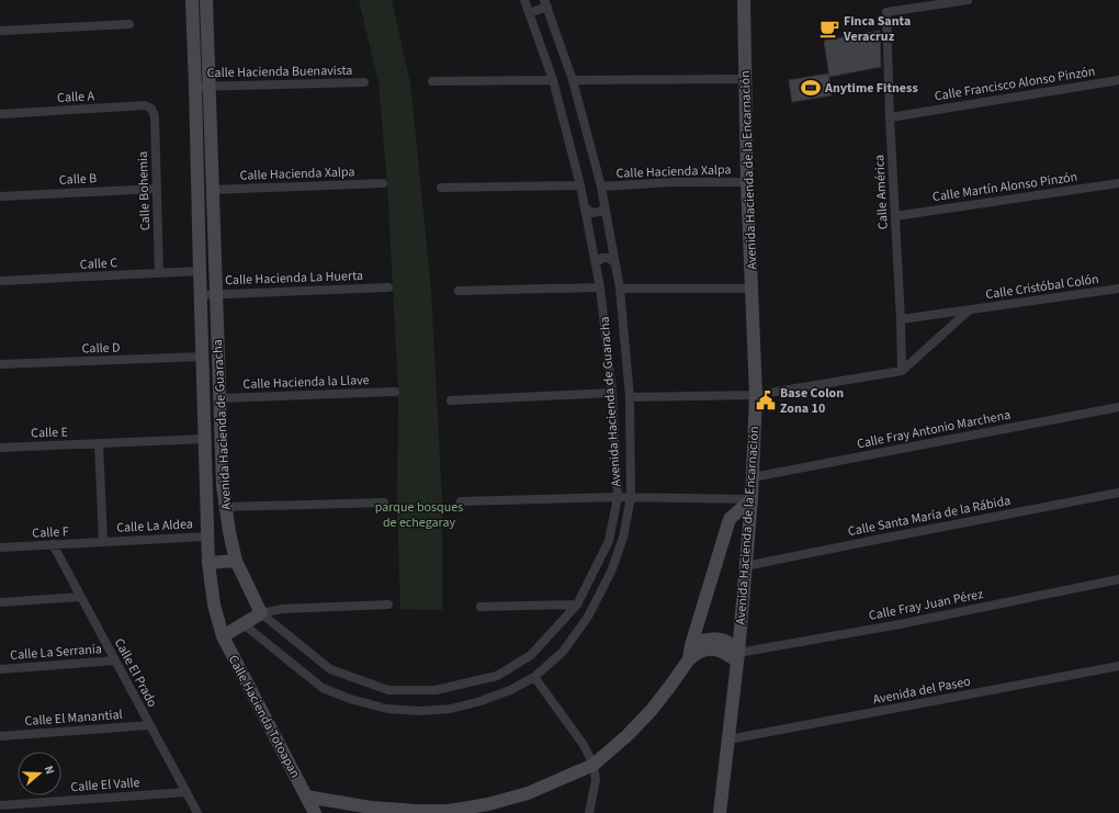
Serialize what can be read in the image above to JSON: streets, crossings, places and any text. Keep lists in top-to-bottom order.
{
  "streets": {
    "main road": ["Avenida Hacienda de la Encarnación", "Avenida Hacienda de Guaracha", "Calle Hacienda Totoapan"],
    "street": [
      "Calle Hacienda Buenavista",
      "Calle Francisco Alonso Pinzón",
      "Calle A",
      "Calle Hacienda Xalpa",
      "Calle B",
      "Calle Martín Alonso Pinzón",
      "Calle Bohemia",
      "Calle América",
      "Calle C",
      "Calle Hacienda La Huerta",
      "Calle Cristóbal Colón",
      "Calle D",
      "Calle Hacienda la Llave",
      "Calle Fray Antonio Marchena",
      "Calle E",
      "Calle Santa María de la Rábida",
      "Calle La Aldea",
      "Calle F",
      "Calle Fray Juan Pérez",
      "Calle La Serranía",
      "Calle El Prado",
      "Avenida del Paseo",
      "Calle El Manantial",
      "Calle El Valle"
    ]
  },
  "crossings": [
    ["Calle Hacienda Buenavista", "Avenida Hacienda de Guaracha"],
    ["Calle Francisco Alonso Pinzón", "Calle América"],
    ["Calle A", "Calle Bohemia"],
    ["Avenida Hacienda de la Encarnación", "Calle Hacienda Xalpa"],
    ["Avenida Hacienda de la Encarnación", "Calle Fray Antonio Marchena"],
    ["Avenida Hacienda de la Encarnación", "Calle Santa María de la Rábida"],
    ["Avenida Hacienda de la Encarnación", "Calle Fray Juan Pérez"],
    ["Avenida Hacienda de la Encarnación", "Avenida del Paseo"],
    ["Calle Hacienda Xalpa", "Avenida Hacienda de Guaracha"],
    ["Calle B", "Calle Bohemia"],
    ["Calle Martín Alonso Pinzón", "Calle América"],
    ["Calle Bohemia", "Calle C"],
    ["Calle América", "Calle Cristóbal Colón"],
    ["Calle C", "Avenida Hacienda de Guaracha"],
    ["Calle Hacienda La Huerta", "Avenida Hacienda de Guaracha"],
    ["Calle D", "Avenida Hacienda de Guaracha"],
    ["Calle Hacienda la Llave", "Avenida Hacienda de Guaracha"],
    ["Avenida Hacienda de Guaracha", "Calle E"],
    ["Avenida Hacienda de Guaracha", "Calle La Aldea"],
    ["Avenida Hacienda de Guaracha", "Calle Hacienda Totoapan"],
    ["Calle La Aldea", "Calle F"],
    ["Calle F", "Calle El Prado"],
    ["Calle La Serranía", "Calle El Prado"],
    ["Calle El Prado", "Calle El Manantial"],
    ["Calle El Prado", "Calle El Valle"]
  ],
  "parks": ["parque bosques de echegaray"],
  "places": {
    "cafe": ["Finca Santa Veracruz"],
    "sports": ["Anytime Fitness"],
    "public building": ["Base Colon Zona 10"]
  },
  "north": "right"
}
